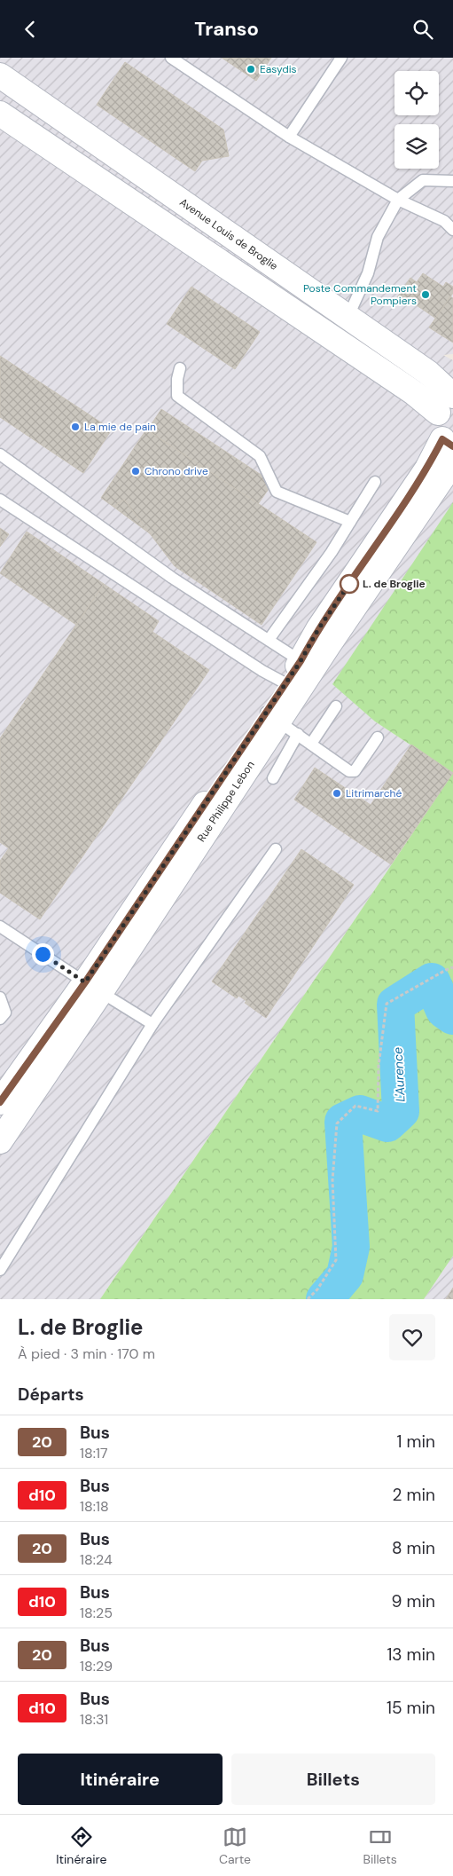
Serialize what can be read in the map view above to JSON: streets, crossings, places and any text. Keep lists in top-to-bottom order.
{
  "streets": {
    "street": ["Avenue Louis de Broglie", "Rue Philippe Lebon"]
  },
  "water": ["L'Aurence"],
  "places": [
    "Easydis",
    "Poste Commandement Pompiers",
    "La mie de pain",
    "Chrono drive",
    "L. de Broglie",
    "Litrimarché"
  ],
  "lines": ["bus line 20"],
  "page": {
    "header": "Transo",
    "heading": [
      ["L. de Broglie", "À pied · 3 min · 170 m"],
      "Départs"
    ],
    "list": [
      {
        "mark": "20",
        "name": "Bus",
        "note": "18:17",
        "value": "1 min"
      },
      {
        "mark": "d10",
        "name": "Bus",
        "note": "18:18",
        "value": "2 min"
      },
      {
        "mark": "20",
        "name": "Bus",
        "note": "18:24",
        "value": "8 min"
      },
      {
        "mark": "d10",
        "name": "Bus",
        "note": "18:25",
        "value": "9 min"
      },
      {
        "mark": "20",
        "name": "Bus",
        "note": "18:29",
        "value": "13 min"
      },
      {
        "mark": "d10",
        "name": "Bus",
        "note": "18:31",
        "value": "15 min"
      }
    ],
    "buttons": ["Itinéraire", "Billets"],
    "tabs": ["Itinéraire", "Carte", "Billets"]
  }
}
